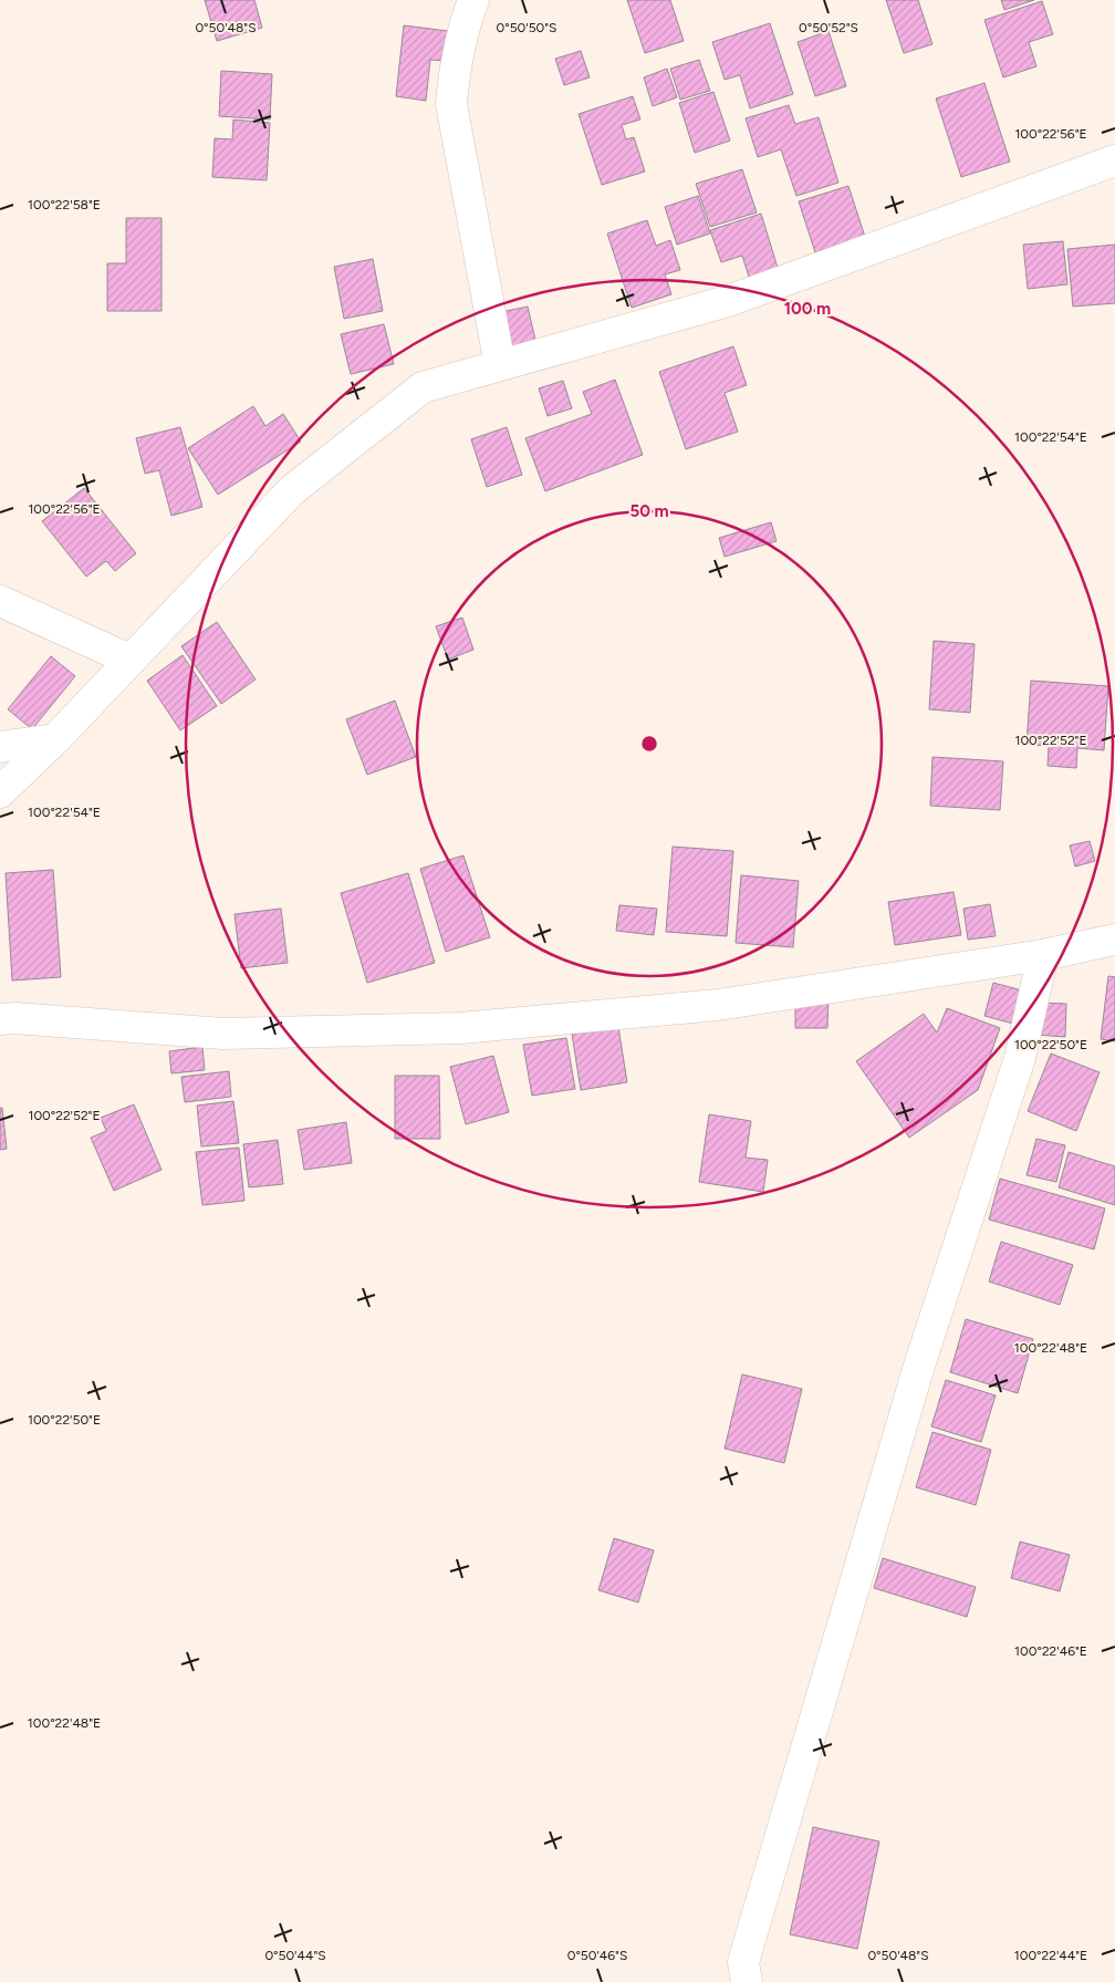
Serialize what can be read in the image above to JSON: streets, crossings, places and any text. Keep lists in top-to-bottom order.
{
  "coordinates": [
    "0°50'50\"S",
    "0°50'48\"S",
    "0°50'52\"S",
    "100°22'56\"E",
    "100°22'58\"E",
    "100°22'54\"E",
    "100°22'52\"E",
    "100°22'50\"E",
    "100°22'48\"E",
    "100°22'46\"E",
    "100°22'44\"E",
    "0°50'44\"S",
    "0°50'46\"S"
  ],
  "rings": ["100 m", "50 m"]
}
